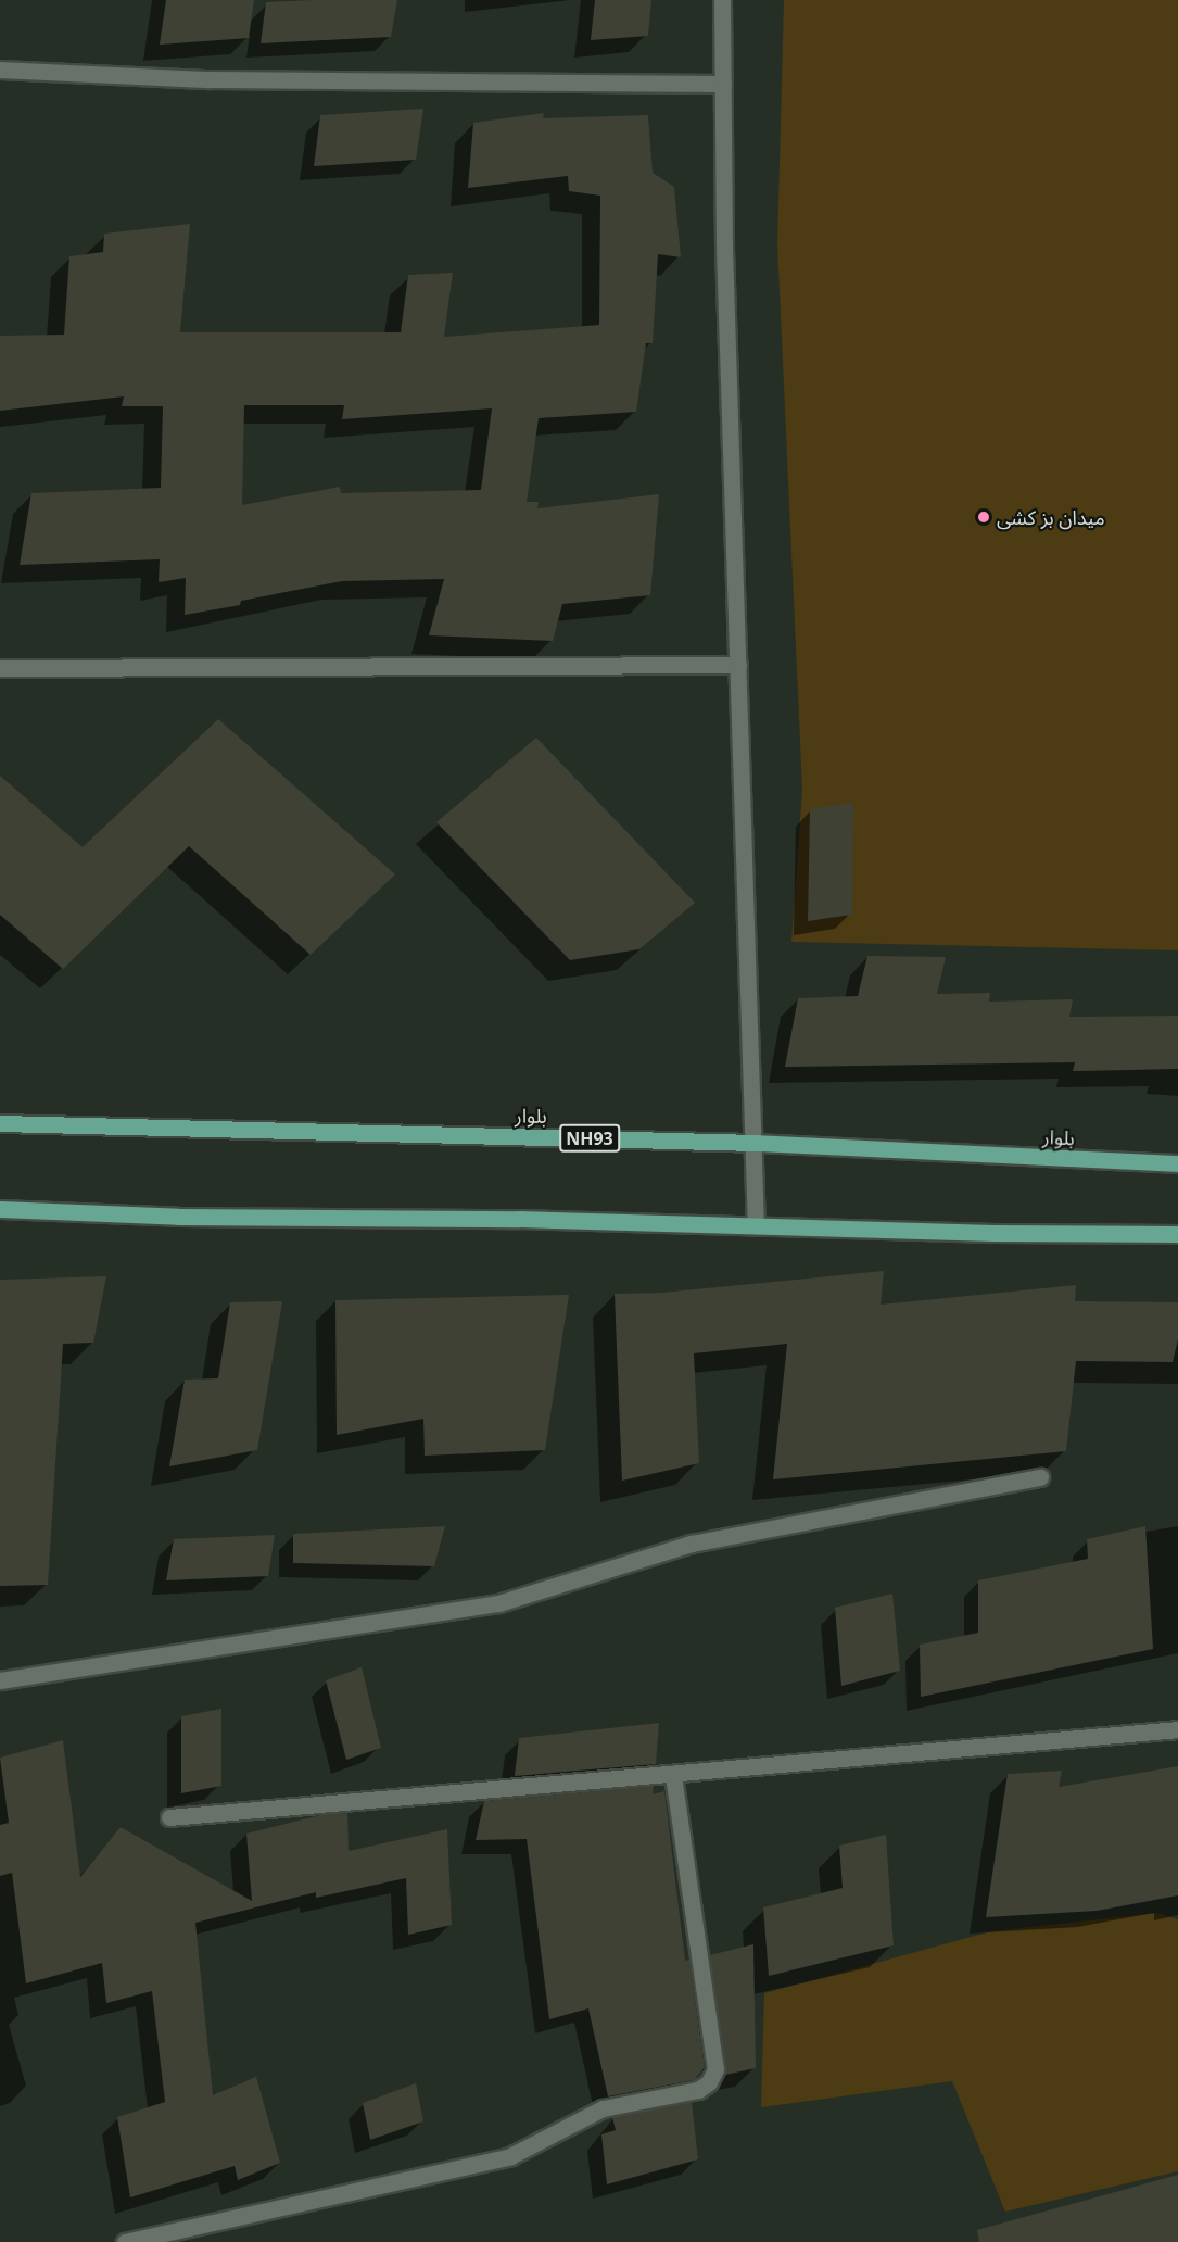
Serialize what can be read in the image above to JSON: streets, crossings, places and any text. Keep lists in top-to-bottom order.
{
  "streets": {
    "main road": ["بلوار", "NH93"]
  },
  "places": ["میدان بز کشی"]
}
